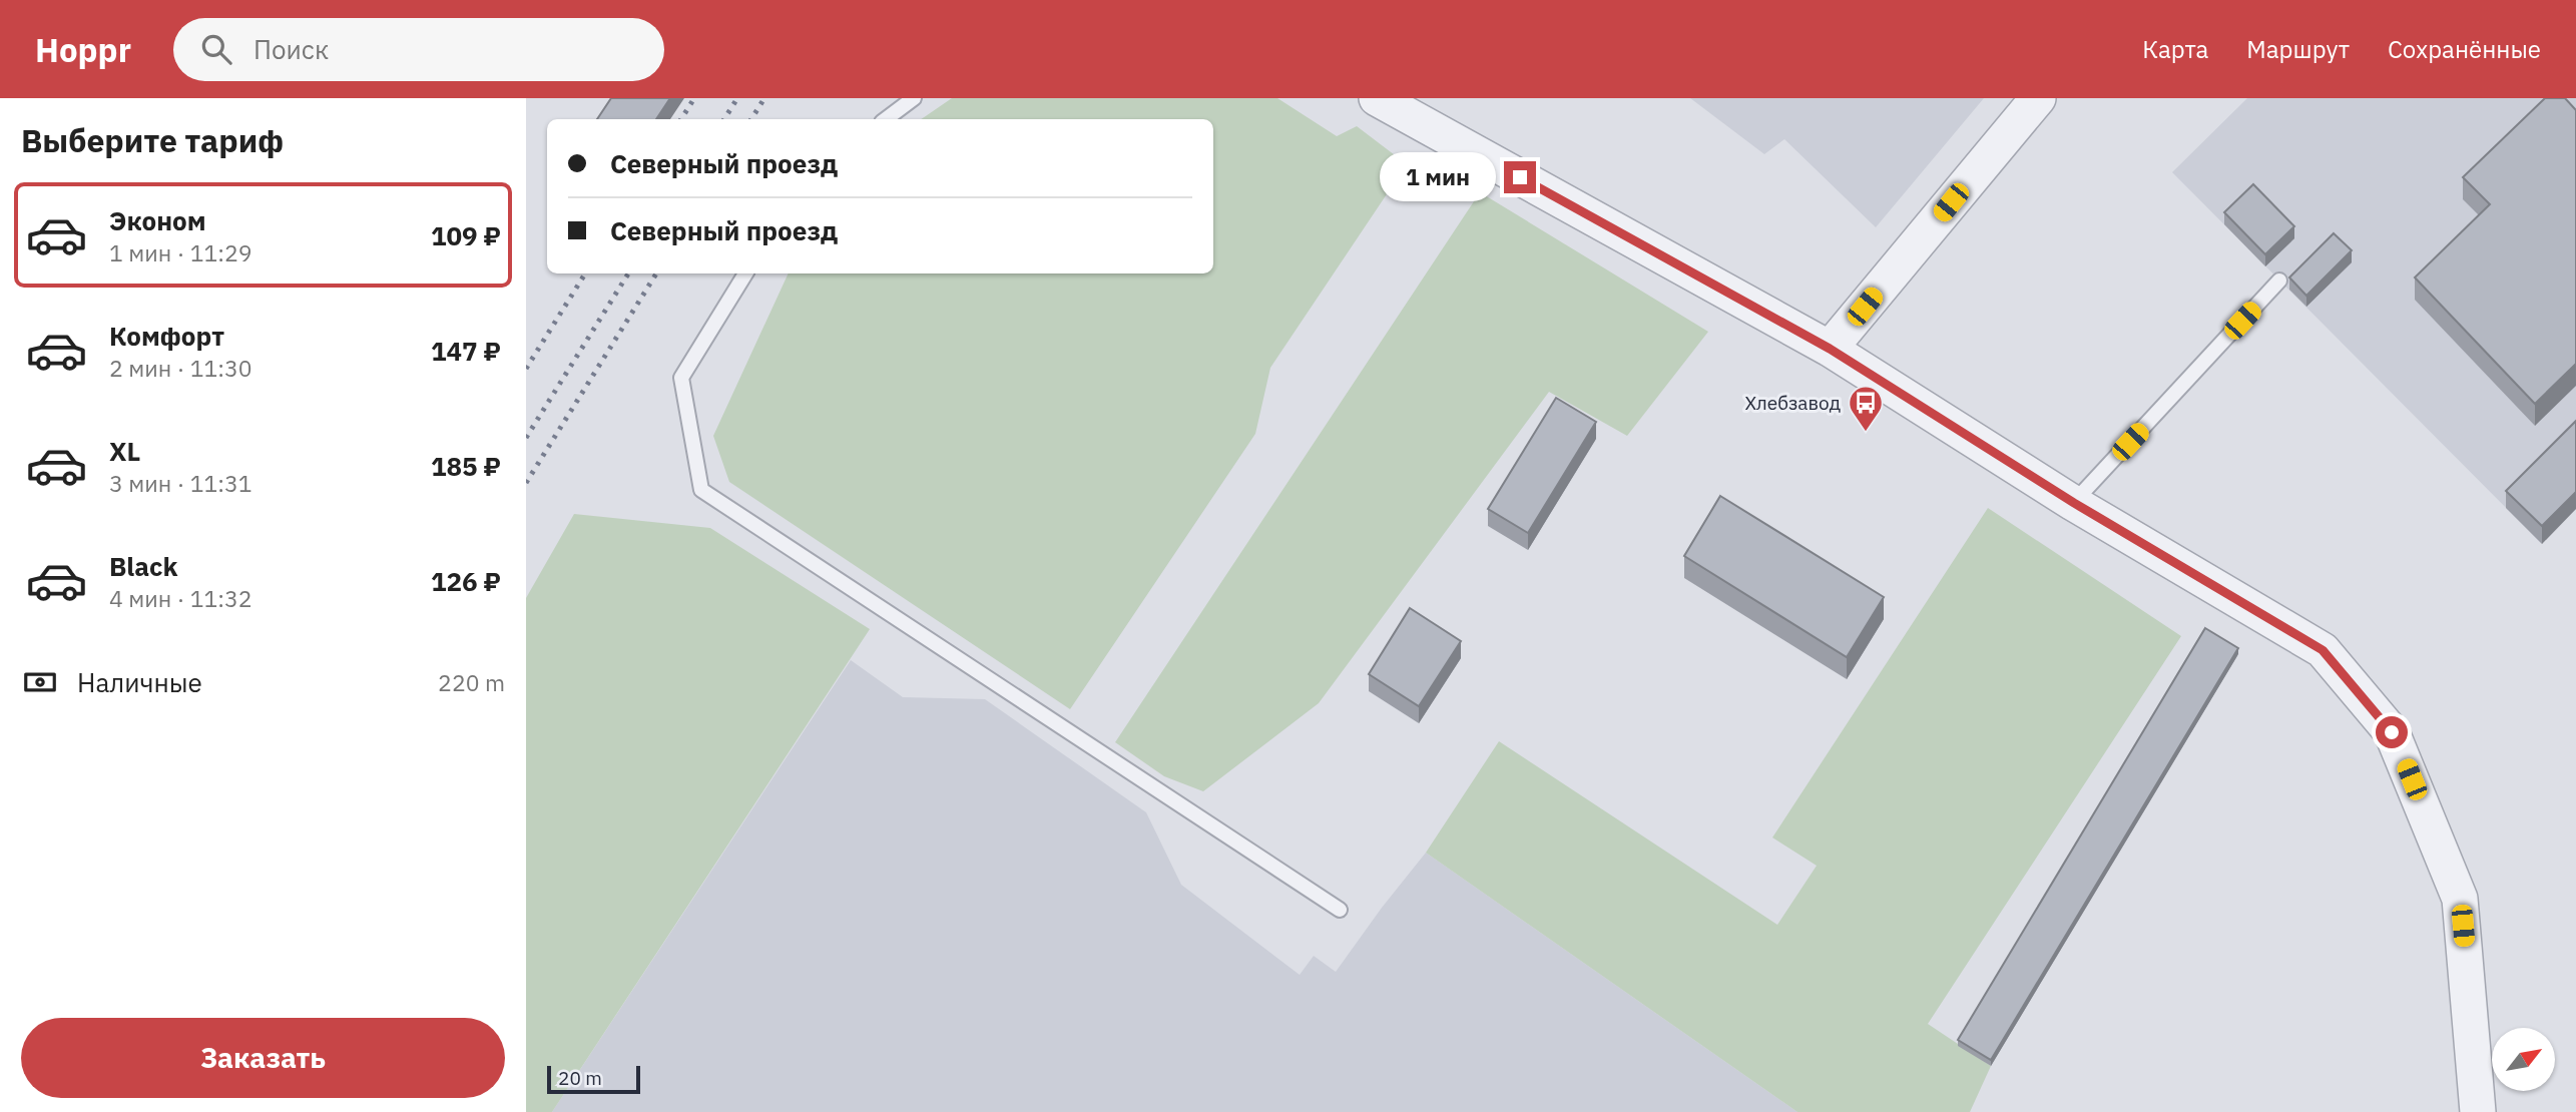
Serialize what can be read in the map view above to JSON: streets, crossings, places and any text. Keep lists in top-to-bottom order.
{
  "places": {
    "bus stop": ["Хлебзавод"]
  },
  "scale_bar": "20 m",
  "north": "top right",
  "page": {
    "header": "Hoppr",
    "search": "Поиск",
    "nav": ["Карта", "Маршрут", "Сохранённые"],
    "heading": "Выберите тариф",
    "banner": ["Северный проезд", "Северный проезд"],
    "bubble": "1 мин",
    "list": [
      {
        "name": "Эконом",
        "note": "1 мин · 11:29",
        "value": "109 ₽"
      },
      {
        "name": "Комфорт",
        "note": "2 мин · 11:30",
        "value": "147 ₽"
      },
      {
        "name": "XL",
        "note": "3 мин · 11:31",
        "value": "185 ₽"
      },
      {
        "name": "Black",
        "note": "4 мин · 11:32",
        "value": "126 ₽"
      }
    ],
    "pay": ["Наличные", "220 m"],
    "buttons": "Заказать",
    "scale": "20 m"
  }
}
